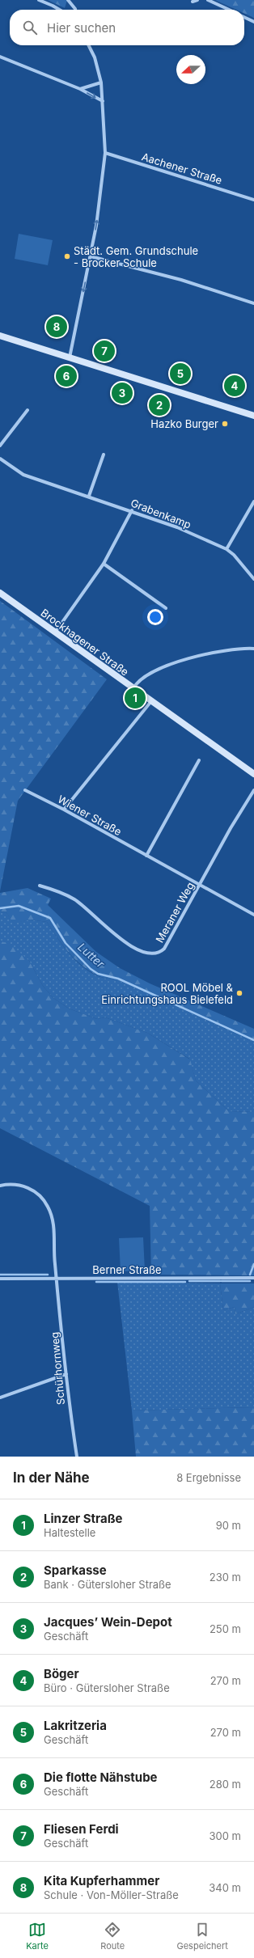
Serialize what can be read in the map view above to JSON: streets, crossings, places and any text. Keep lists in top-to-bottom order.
{
  "streets": {
    "main road": ["Brockhagener Straße"],
    "street": [
      "Aachener Straße",
      "Grabenkamp",
      "Wiener Straße",
      "Meraner Weg",
      "Berner Straße",
      "Schürhornweg"
    ]
  },
  "crossings": [
    ["Wiener Straße", "Meraner Weg"],
    ["Berner Straße", "Schürhornweg"]
  ],
  "water": ["Lutter"],
  "places": ["Städt. Gem. Grundschule - Brocker Schule", "Hazko Burger", "ROOL Möbel & Einrichtungshaus Bielefeld"],
  "north": "left",
  "page": {
    "search": "Hier suchen",
    "pins": [
      "8",
      "7",
      "5",
      "6",
      "4",
      "3",
      "2",
      "1"
    ],
    "heading": ["In der Nähe", "8 Ergebnisse"],
    "list": [
      {
        "mark": "1",
        "name": "Linzer Straße",
        "note": "Haltestelle",
        "value": "90 m"
      },
      {
        "mark": "2",
        "name": "Sparkasse",
        "note": "Bank · Gütersloher Straße",
        "value": "230 m"
      },
      {
        "mark": "3",
        "name": "Jacques’ Wein-Depot",
        "note": "Geschäft",
        "value": "250 m"
      },
      {
        "mark": "4",
        "name": "Böger",
        "note": "Büro · Gütersloher Straße",
        "value": "270 m"
      },
      {
        "mark": "5",
        "name": "Lakritzeria",
        "note": "Geschäft",
        "value": "270 m"
      },
      {
        "mark": "6",
        "name": "Die flotte Nähstube",
        "note": "Geschäft",
        "value": "280 m"
      },
      {
        "mark": "7",
        "name": "Fliesen Ferdi",
        "note": "Geschäft",
        "value": "300 m"
      },
      {
        "mark": "8",
        "name": "Kita Kupferhammer",
        "note": "Schule · Von-Möller-Straße",
        "value": "340 m"
      }
    ],
    "nav": ["Karte", "Route", "Gespeichert"]
  }
}
